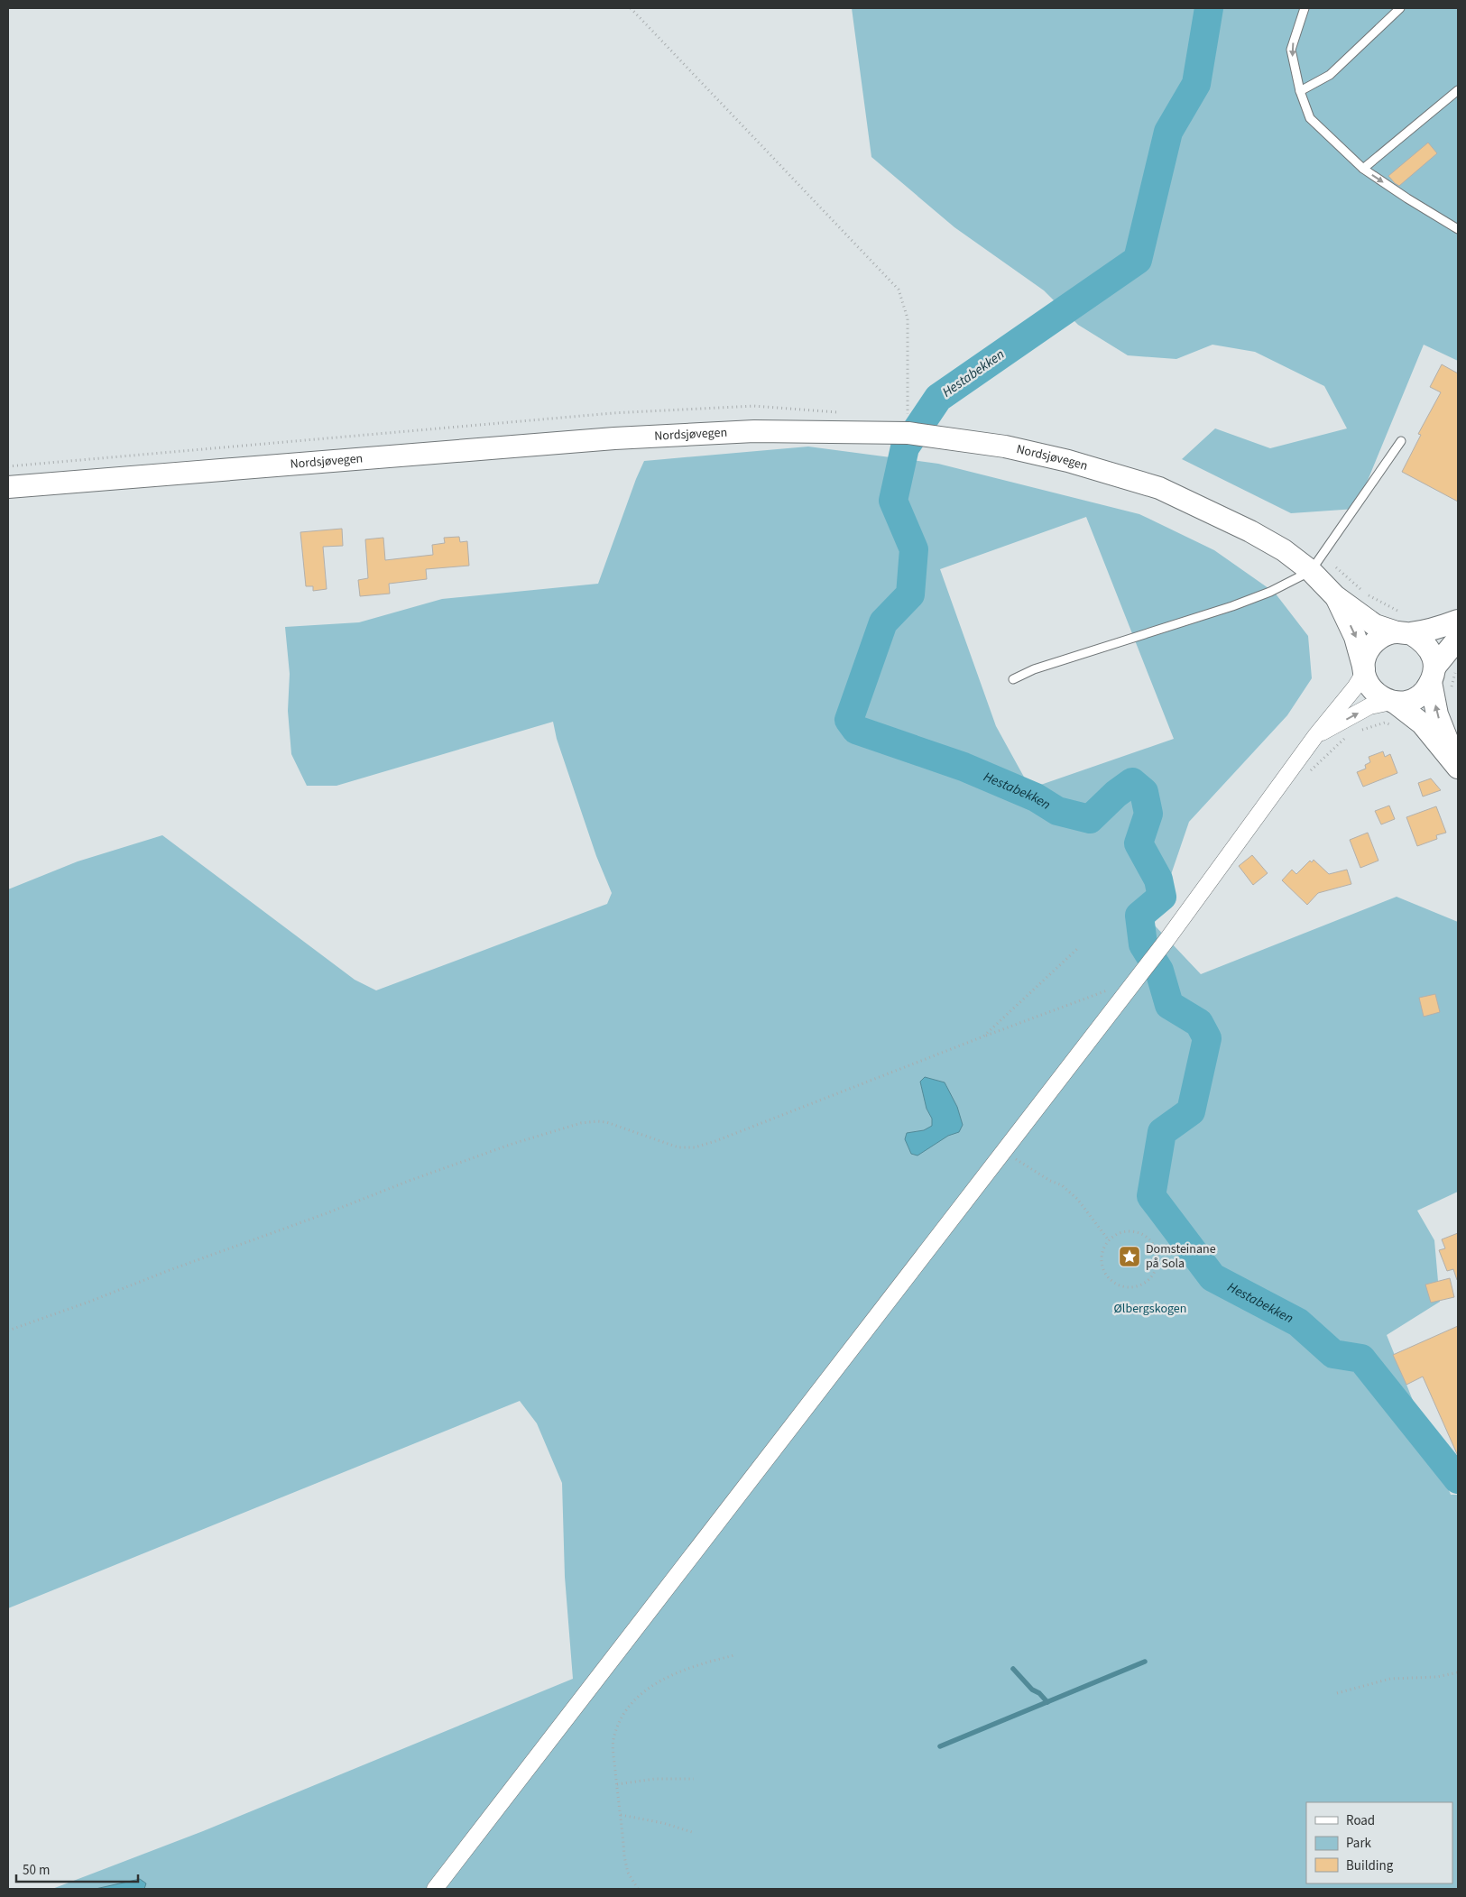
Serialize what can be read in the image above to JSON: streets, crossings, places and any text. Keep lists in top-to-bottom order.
{
  "streets": {
    "main road": ["Nordsjøvegen"]
  },
  "water": ["Hestabekken"],
  "parks": ["Ølbergskogen"],
  "places": {
    "place": ["Domsteinane på Sola"]
  },
  "legend": ["Road", "Park", "Building"],
  "scale_bar": "50 m"
}
